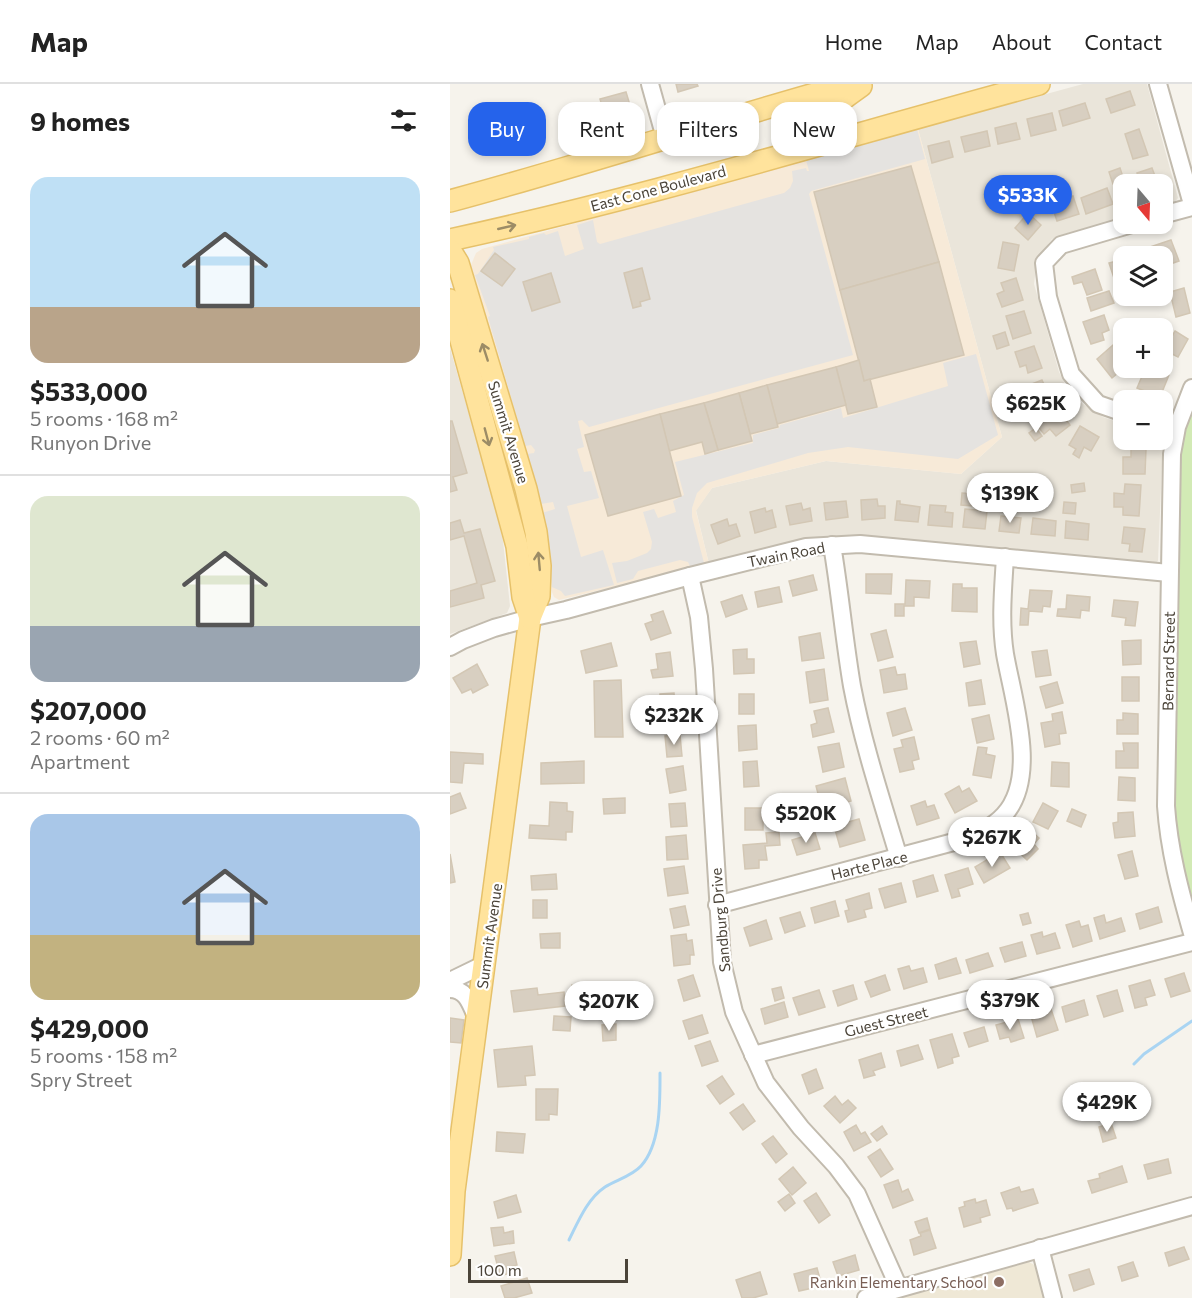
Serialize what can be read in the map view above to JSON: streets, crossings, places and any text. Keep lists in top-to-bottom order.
{
  "streets": {
    "main road": ["East Cone Boulevard", "Summit Avenue"],
    "street": [
      "Twain Road",
      "Bernard Street",
      "Harte Place",
      "Sandburg Drive",
      "Guest Street"
    ]
  },
  "crossings": [
    ["Summit Avenue", "Twain Road"],
    ["Twain Road", "Bernard Street"],
    ["Twain Road", "Harte Place"],
    ["Twain Road", "Sandburg Drive"],
    ["Harte Place", "Sandburg Drive"],
    ["Sandburg Drive", "Guest Street"]
  ],
  "places": ["Rankin Elementary School"],
  "scale_bar": "100 m",
  "north": "bottom",
  "page": {
    "header": "Map",
    "nav": [
      "Home",
      "Map",
      "About",
      "Contact"
    ],
    "heading": "9 homes",
    "chip": [
      "Buy",
      "Rent",
      "Filters",
      "New"
    ],
    "list": [
      {
        "name": "$533,000",
        "note": "5 rooms · 168 m² · Runyon Drive"
      },
      {
        "name": "$207,000",
        "note": "2 rooms · 60 m² · Apartment"
      },
      {
        "name": "$429,000",
        "note": "5 rooms · 158 m² · Spry Street"
      }
    ],
    "map_buttons": ["+", "−"],
    "price": [
      "$533K",
      "$625K",
      "$139K",
      "$232K",
      "$520K",
      "$267K",
      "$379K",
      "$207K",
      "$429K"
    ],
    "scale": "100 m"
  }
}
